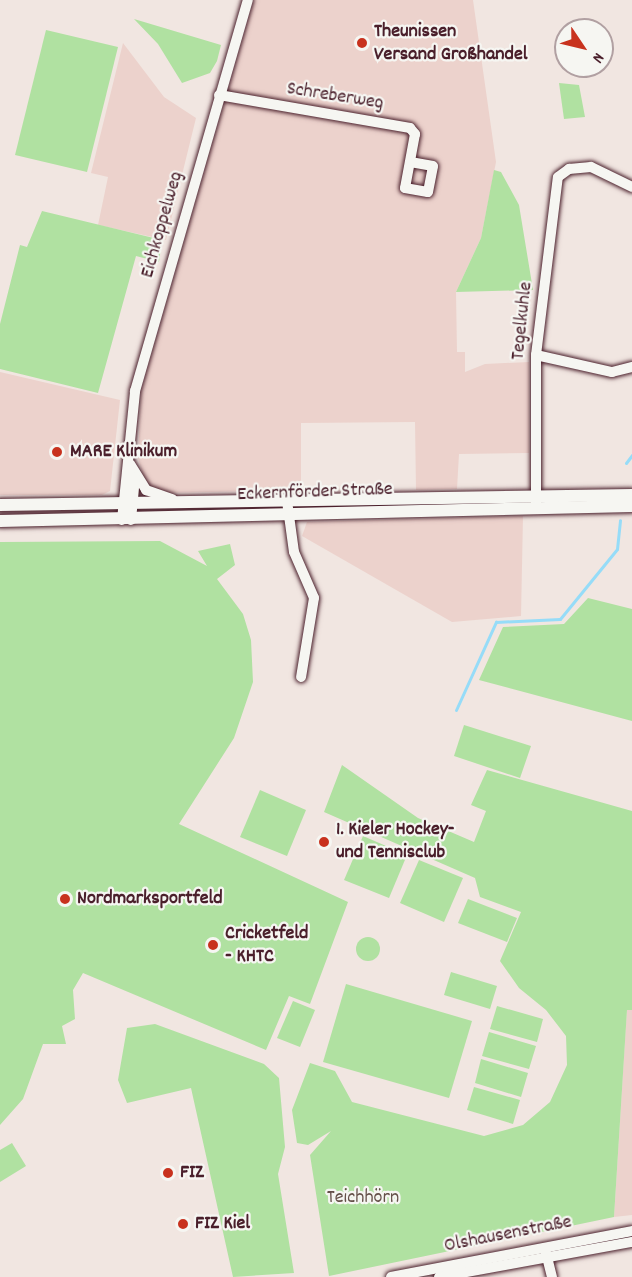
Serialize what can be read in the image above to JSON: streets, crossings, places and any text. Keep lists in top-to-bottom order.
{
  "streets": {
    "main road": ["Eckernförder Straße"],
    "street": [
      "Schreberweg",
      "Eichkoppelweg",
      "Tegelkuhle",
      "Olshausenstraße"
    ]
  },
  "crossings": [
    ["Schreberweg", "Eichkoppelweg"],
    ["Eichkoppelweg", "Eckernförder Straße"],
    ["Tegelkuhle", "Eckernförder Straße"]
  ],
  "parks": ["Teichhörn"],
  "places": [
    "Theunissen Versand Großhandel",
    "MARE Klinikum",
    "1. Kieler Hockey- und Tennisclub",
    "Nordmarksportfeld",
    "Cricketfeld - KHTC",
    "FIZ",
    "FIZ Kiel"
  ],
  "north": "bottom right"
}
